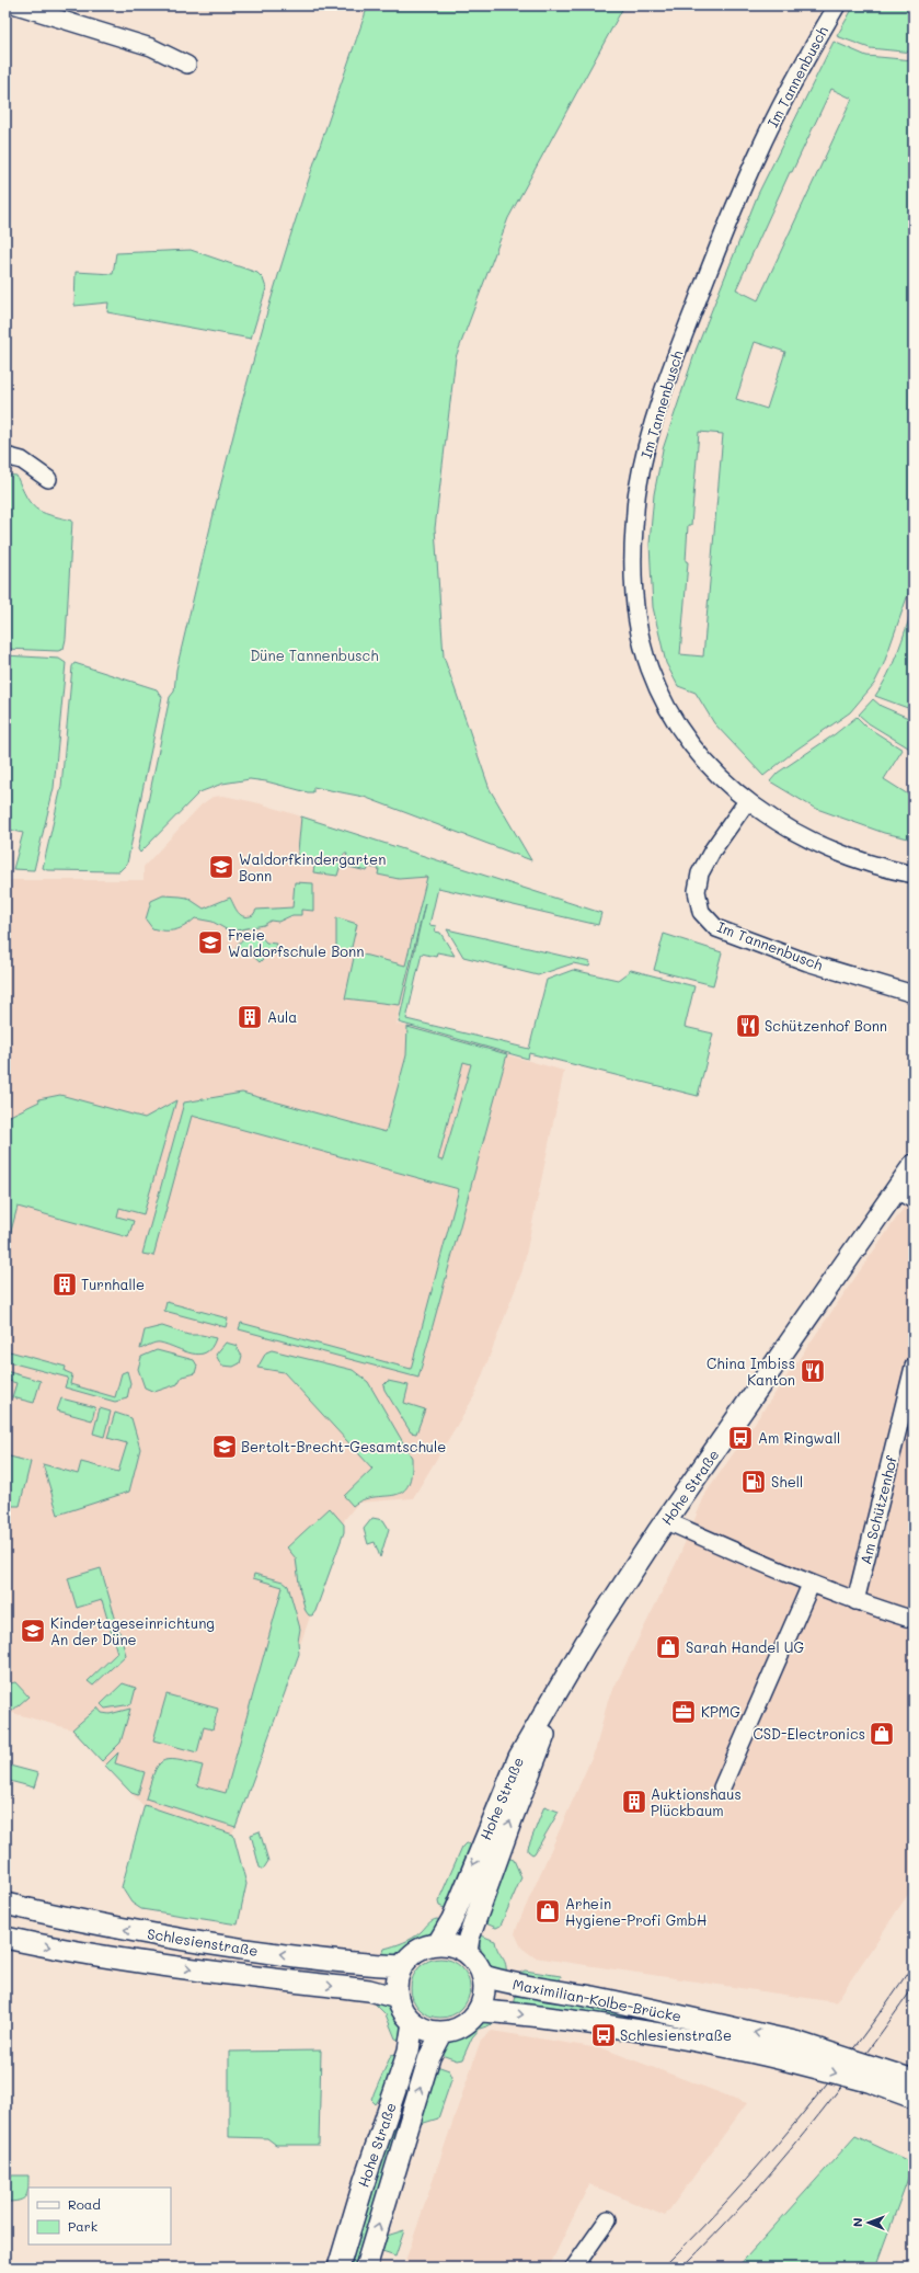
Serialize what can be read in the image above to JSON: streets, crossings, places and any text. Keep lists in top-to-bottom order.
{
  "streets": {
    "street": [
      "Im Tannenbusch",
      "Hohe Straße",
      "Am Schützenhof",
      "Schlesienstraße",
      "Maximilian-Kolbe-Brücke"
    ]
  },
  "crossings": [
    ["Hohe Straße", "Schlesienstraße"],
    ["Hohe Straße", "Maximilian-Kolbe-Brücke"],
    ["Schlesienstraße", "Maximilian-Kolbe-Brücke"]
  ],
  "parks": ["Düne Tannenbusch"],
  "places": {
    "school or university": [
      "Waldorfkindergarten Bonn",
      "Freie Waldorfschule Bonn",
      "Bertolt-Brecht-Gesamtschule",
      "Kindertageseinrichtung An der Düne"
    ],
    "building": ["Aula", "Turnhalle", "Auktionshaus Plückbaum"],
    "restaurant": ["Schützenhof Bonn", "China Imbiss Kanton"],
    "bus stop": ["Am Ringwall", "Schlesienstraße"],
    "fuel station": ["Shell"],
    "shop": ["Sarah Handel UG", "CSD-Electronics", "Arhein Hygiene-Profi GmbH"],
    "office": ["KPMG"]
  },
  "legend": ["Road", "Park"],
  "north": "left"
}
